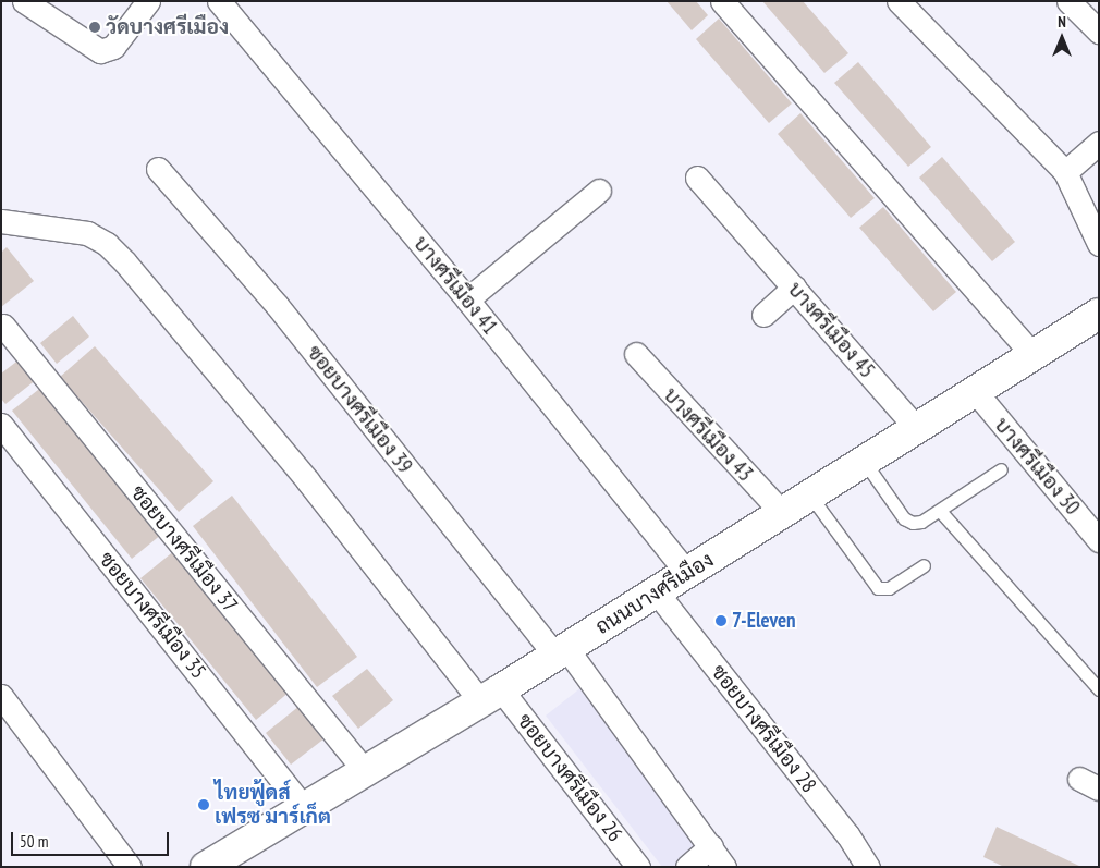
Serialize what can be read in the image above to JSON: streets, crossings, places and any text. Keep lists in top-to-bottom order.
{
  "streets": {
    "street": [
      "บางศรีเมือง 41",
      "บางศรีเมือง 45",
      "ซอยบางศรีเมือง 39",
      "บางศรีเมือง 43",
      "บางศรีเมือง 30",
      "ซอยบางศรีเมือง 37",
      "ถนนบางศรีเมือง",
      "ซอยบางศรีเมือง 35",
      "ซอยบางศรีเมือง 28",
      "ซอยบางศรีเมือง 26"
    ]
  },
  "crossings": [
    ["บางศรีเมือง 41", "ถนนบางศรีเมือง"],
    ["บางศรีเมือง 45", "ถนนบางศรีเมือง"],
    ["ซอยบางศรีเมือง 39", "ถนนบางศรีเมือง"],
    ["บางศรีเมือง 43", "ถนนบางศรีเมือง"],
    ["บางศรีเมือง 30", "ถนนบางศรีเมือง"],
    ["ซอยบางศรีเมือง 37", "ถนนบางศรีเมือง"],
    ["ถนนบางศรีเมือง", "ซอยบางศรีเมือง 35"],
    ["ถนนบางศรีเมือง", "ซอยบางศรีเมือง 28"],
    ["ถนนบางศรีเมือง", "ซอยบางศรีเมือง 26"]
  ],
  "places": ["วัดบางศรีเมือง", "7-Eleven", "ไทยฟู้ดส์ เฟรซ มาร์เก็ต"],
  "scale_bar": "50 m",
  "north": "top"
}
